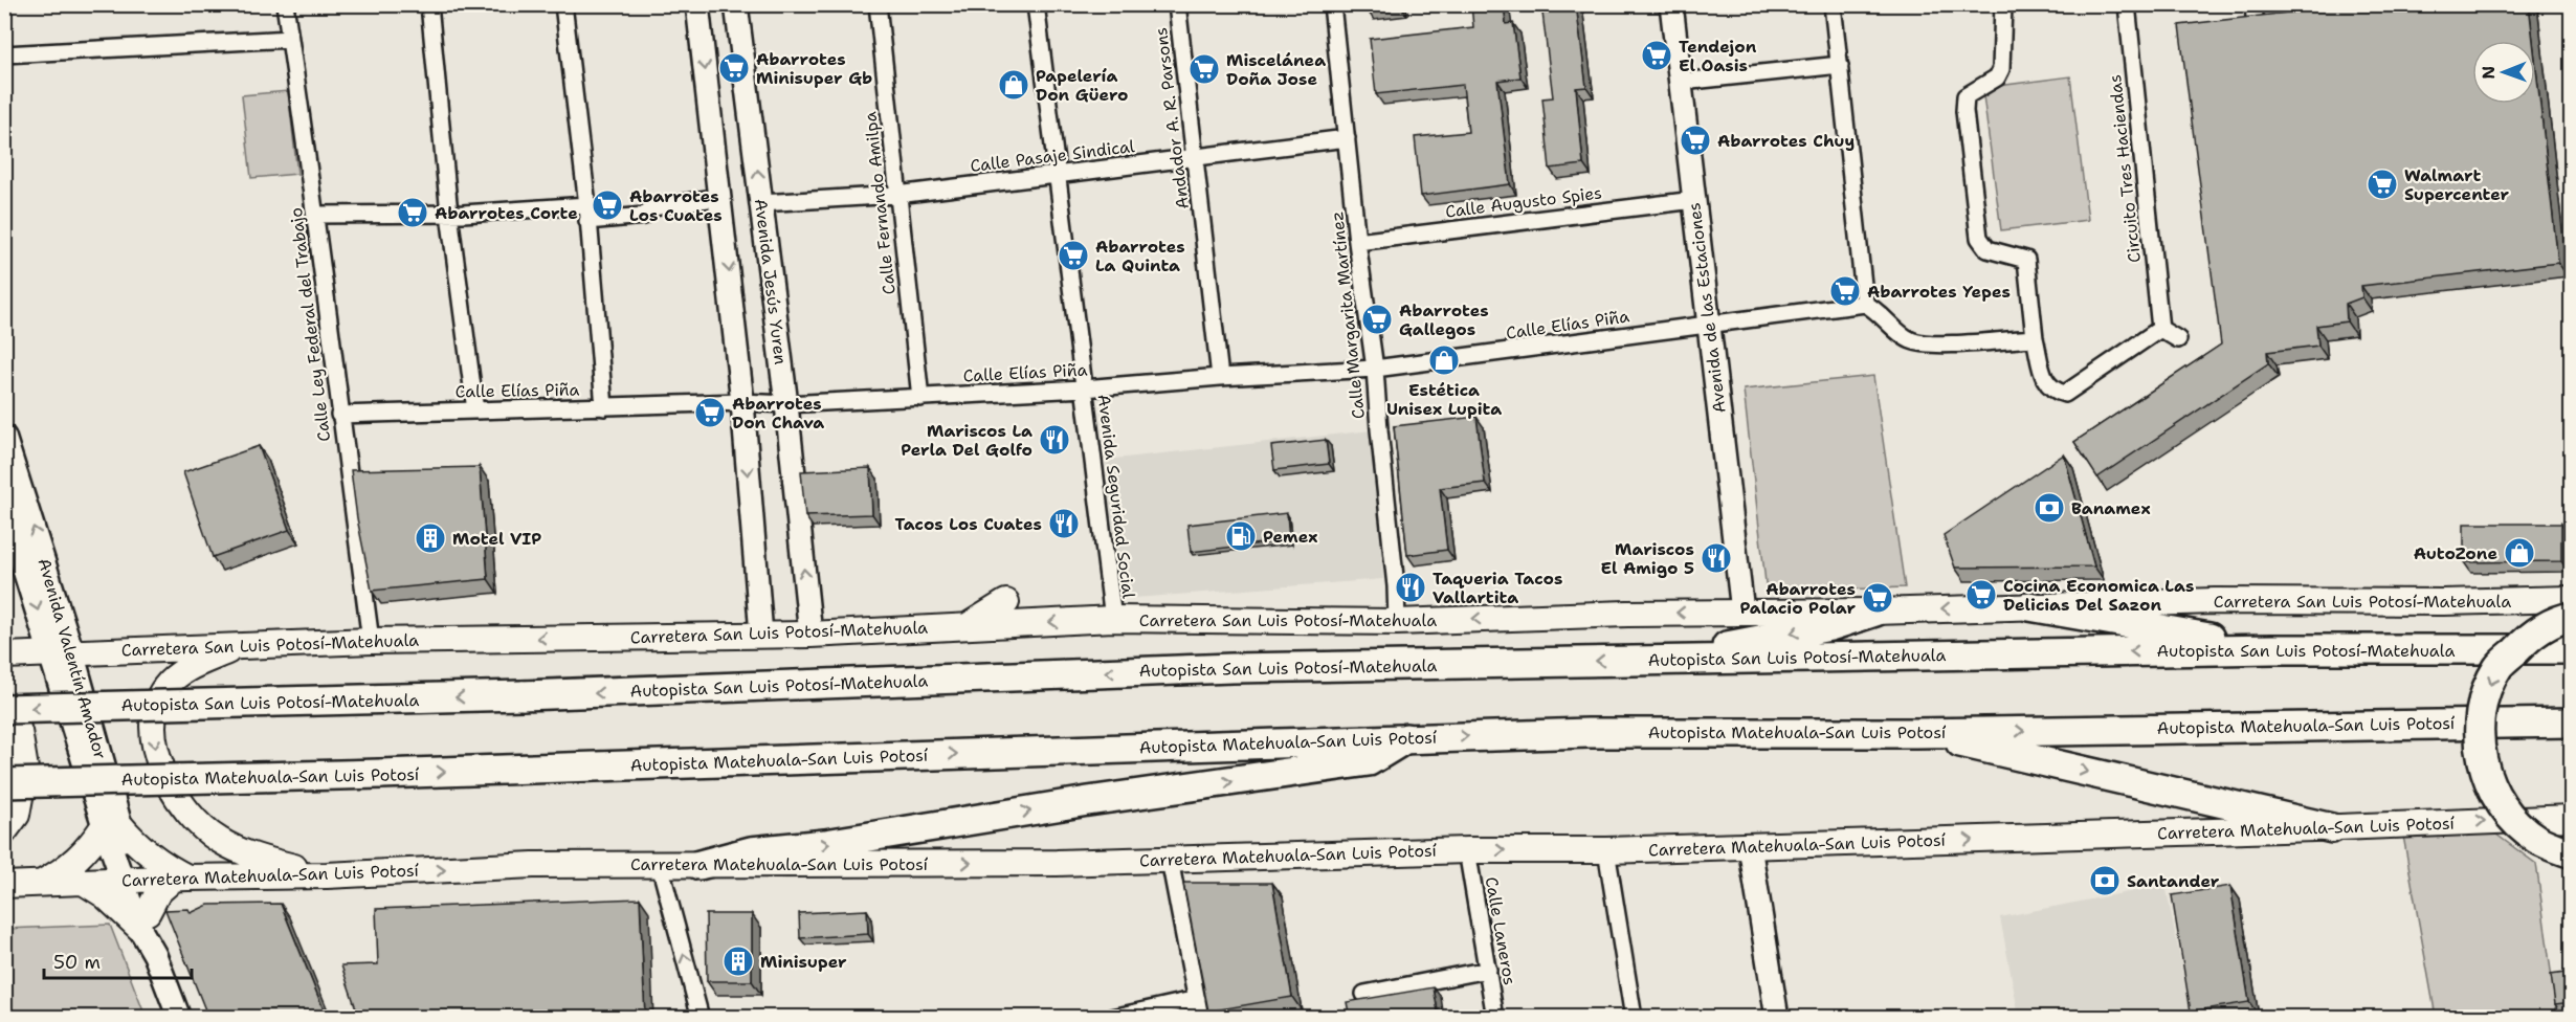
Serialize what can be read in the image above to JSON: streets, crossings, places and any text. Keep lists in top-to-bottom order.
{
  "streets": {
    "highway": ["Autopista San Luis Potosí-Matehuala", "Autopista Matehuala-San Luis Potosí"],
    "main road": ["Carretera San Luis Potosí-Matehuala", "Carretera Matehuala-San Luis Potosí"],
    "street": [
      "Andador A. R. Parsons",
      "Calle Pasaje Sindical",
      "Circuito Tres Haciendas",
      "Calle Augusto Spies",
      "Calle Fernando Amilpa",
      "Avenida Jesús Yuren",
      "Avenida de las Estaciones",
      "Calle Margarita Martínez",
      "Calle Ley Federal del Trabajo",
      "Calle Elías Piña",
      "Avenida Seguridad Social",
      "Avenida Valentín Amador",
      "Calle Laneros"
    ]
  },
  "crossings": [
    ["Andador A. R. Parsons", "Calle Pasaje Sindical"],
    ["Andador A. R. Parsons", "Calle Elías Piña"],
    ["Calle Pasaje Sindical", "Calle Fernando Amilpa"],
    ["Calle Pasaje Sindical", "Avenida Jesús Yuren"],
    ["Calle Pasaje Sindical", "Calle Margarita Martínez"],
    ["Calle Pasaje Sindical", "Avenida Seguridad Social"],
    ["Calle Augusto Spies", "Avenida de las Estaciones"],
    ["Calle Augusto Spies", "Calle Margarita Martínez"],
    ["Calle Fernando Amilpa", "Calle Elías Piña"],
    ["Avenida Jesús Yuren", "Calle Elías Piña"],
    ["Avenida Jesús Yuren", "Carretera San Luis Potosí-Matehuala"],
    ["Avenida de las Estaciones", "Calle Elías Piña"],
    ["Avenida de las Estaciones", "Carretera San Luis Potosí-Matehuala"],
    ["Calle Margarita Martínez", "Calle Elías Piña"],
    ["Calle Margarita Martínez", "Carretera San Luis Potosí-Matehuala"],
    ["Calle Ley Federal del Trabajo", "Calle Elías Piña"],
    ["Calle Ley Federal del Trabajo", "Carretera San Luis Potosí-Matehuala"],
    ["Calle Elías Piña", "Avenida Seguridad Social"],
    ["Avenida Seguridad Social", "Carretera San Luis Potosí-Matehuala"],
    ["Carretera San Luis Potosí-Matehuala", "Avenida Valentín Amador"],
    ["Avenida Valentín Amador", "Carretera Matehuala-San Luis Potosí"],
    ["Carretera Matehuala-San Luis Potosí", "Calle Laneros"]
  ],
  "one_way": ["Carretera San Luis Potosí-Matehuala", "Carretera Matehuala-San Luis Potosí"],
  "places": {
    "supermarket": [
      "Tendejon El Oasis",
      "Abarrotes Minisuper Gb",
      "Miscelánea Doña Jose",
      "Abarrotes Chuy",
      "Walmart Supercenter",
      "Abarrotes Los Cuates",
      "Abarrotes Corte",
      "Abarrotes La Quinta",
      "Abarrotes Yepes",
      "Abarrotes Gallegos",
      "Abarrotes Don Chava",
      "Cocina Economica Las Delicias Del Sazon",
      "Abarrotes Palacio Polar"
    ],
    "shop": ["Papelería Don Güero", "Estética Unisex Lupita", "AutoZone"],
    "restaurant": [
      "Mariscos La Perla Del Golfo",
      "Tacos Los Cuates",
      "Mariscos El Amigo 5",
      "Taqueria Tacos Vallartita"
    ],
    "bank": ["Banamex", "Santander"],
    "fuel station": ["Pemex"],
    "building": ["Motel VIP", "Minisuper"]
  },
  "scale_bar": "50 m",
  "north": "left"
}
